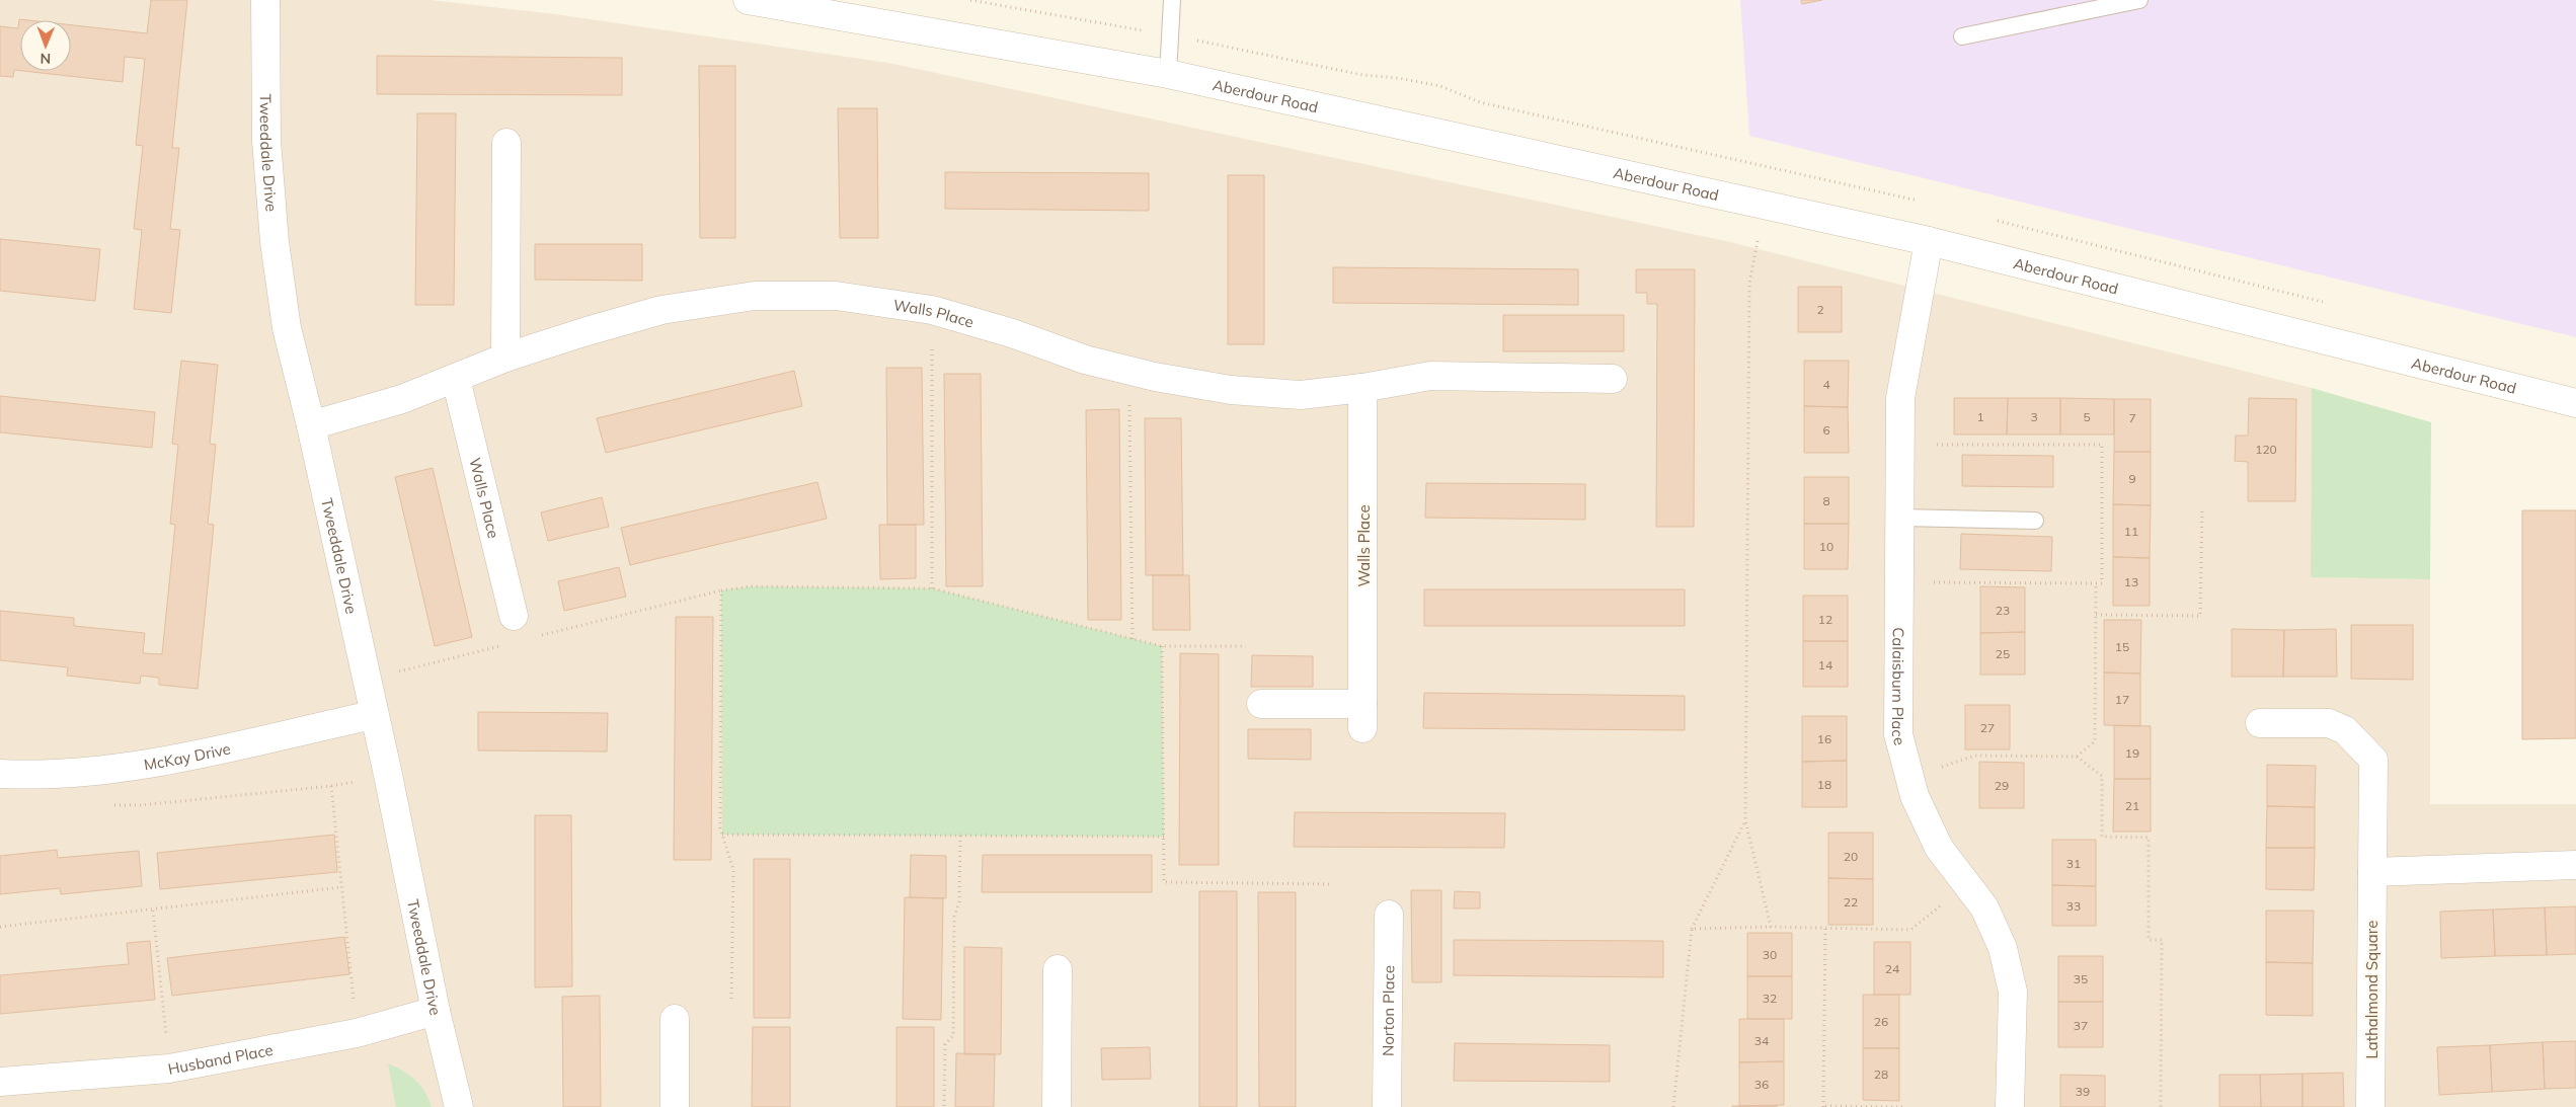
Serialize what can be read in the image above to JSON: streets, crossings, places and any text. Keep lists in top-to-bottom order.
{
  "streets": {
    "street": [
      "Aberdour Road",
      "Tweeddale Drive",
      "Walls Place",
      "Calaisburn Place",
      "McKay Drive",
      "Lathalmond Square",
      "Norton Place",
      "Husband Place"
    ]
  },
  "crossings": [
    ["Aberdour Road", "Calaisburn Place"],
    ["Tweeddale Drive", "Walls Place"],
    ["Tweeddale Drive", "McKay Drive"],
    ["Tweeddale Drive", "Husband Place"]
  ],
  "house_numbers": [
    "2",
    "4",
    "1",
    "3",
    "5",
    "7",
    "6",
    "120",
    "9",
    "8",
    "11",
    "10",
    "13",
    "23",
    "12",
    "15",
    "25",
    "14",
    "17",
    "27",
    "16",
    "19",
    "18",
    "29",
    "21",
    "20",
    "31",
    "22",
    "33",
    "30",
    "24",
    "35",
    "32",
    "26",
    "37",
    "34",
    "28",
    "36",
    "39"
  ],
  "north": "bottom"
}
